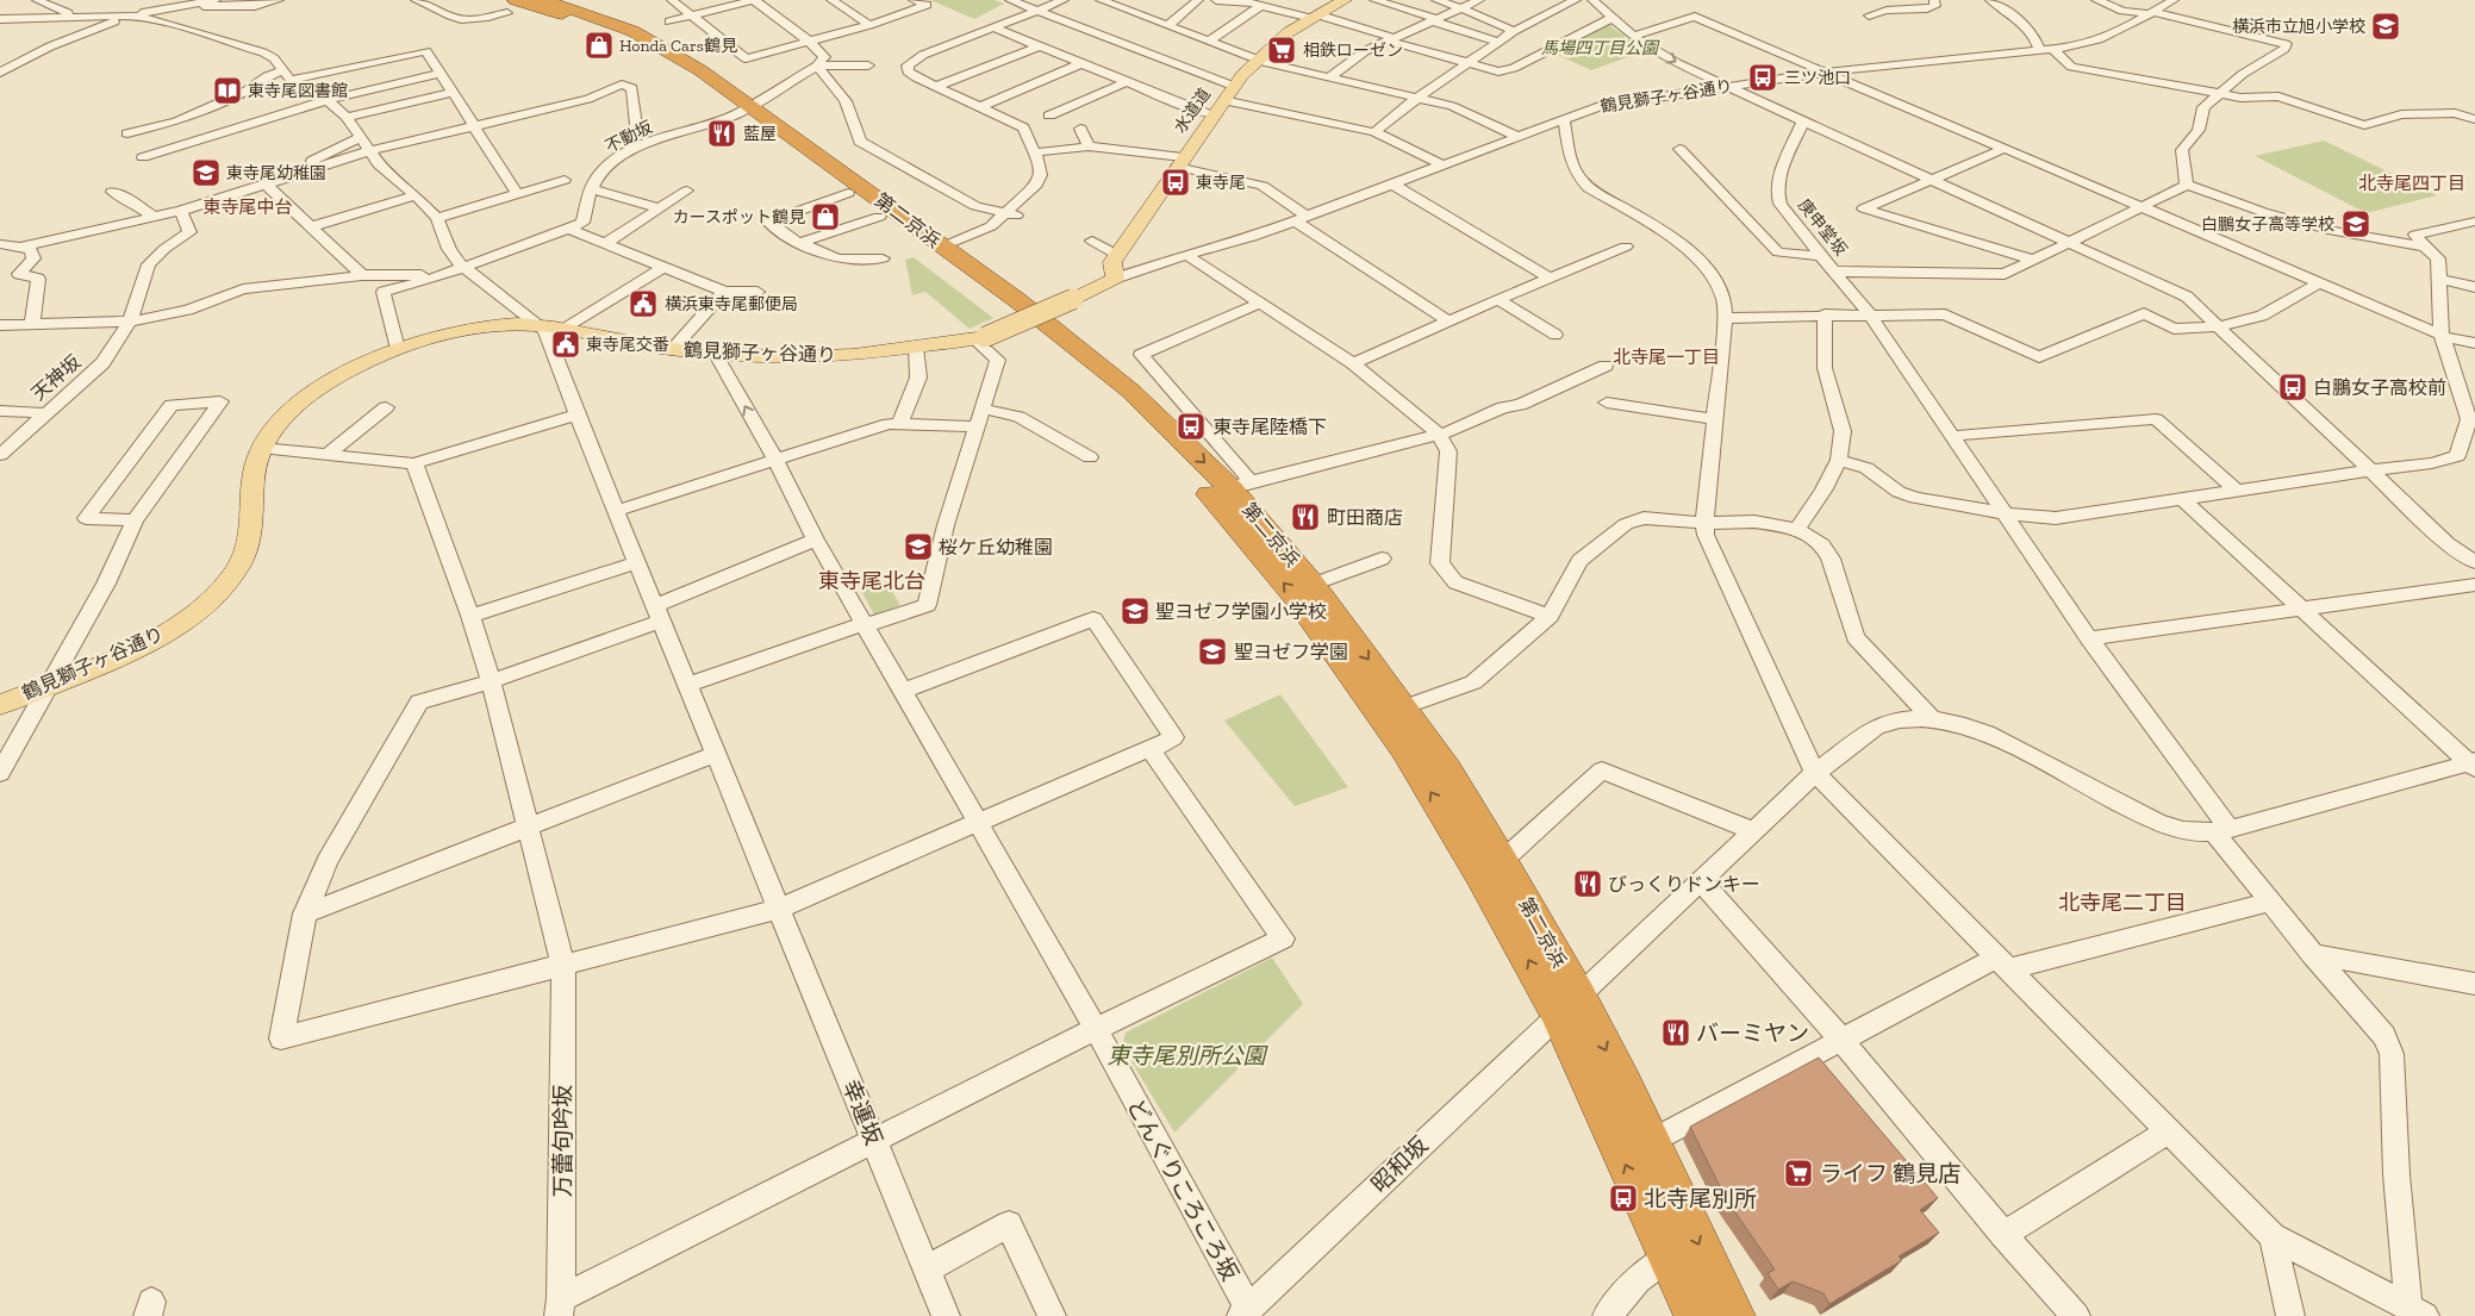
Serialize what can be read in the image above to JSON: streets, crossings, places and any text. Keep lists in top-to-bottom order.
{
  "streets": {
    "highway": ["第二京浜"],
    "main road": ["鶴見獅子ヶ谷通り", "水道道"],
    "street": [
      "不動坂",
      "庚申堂坂",
      "天神坂",
      "幸運坂",
      "万蕾句吟坂",
      "昭和坂",
      "どんぐりころころ坂"
    ]
  },
  "crossings": [
    ["鶴見獅子ヶ谷通り", "水道道"],
    ["鶴見獅子ヶ谷通り", "幸運坂"],
    ["鶴見獅子ヶ谷通り", "どんぐりころころ坂"],
    ["不動坂", "第二京浜"],
    ["第二京浜", "昭和坂"],
    ["庚申堂坂", "昭和坂"],
    ["昭和坂", "どんぐりころころ坂"]
  ],
  "districts": [
    "北寺尾四丁目",
    "東寺尾中台",
    "北寺尾一丁目",
    "東寺尾北台",
    "北寺尾二丁目"
  ],
  "parks": ["馬場四丁目公園", "東寺尾別所公園"],
  "places": {
    "school or university": [
      "横浜市立旭小学校",
      "東寺尾幼稚園",
      "白鵬女子高等学校",
      "桜ケ丘幼稚園",
      "聖ヨゼフ学園小学校",
      "聖ヨゼフ学園"
    ],
    "shop": ["Honda Cars鶴見", "カースポット鶴見"],
    "supermarket": ["相鉄ローゼン", "ライフ 鶴見店"],
    "bus stop": [
      "三ツ池口",
      "東寺尾",
      "白鵬女子高校前",
      "東寺尾陸橋下",
      "北寺尾別所"
    ],
    "library": ["東寺尾図書館"],
    "restaurant": [
      "藍屋",
      "町田商店",
      "びっくりドンキー",
      "バーミヤン"
    ],
    "public building": ["横浜東寺尾郵便局", "東寺尾交番"]
  }
}
